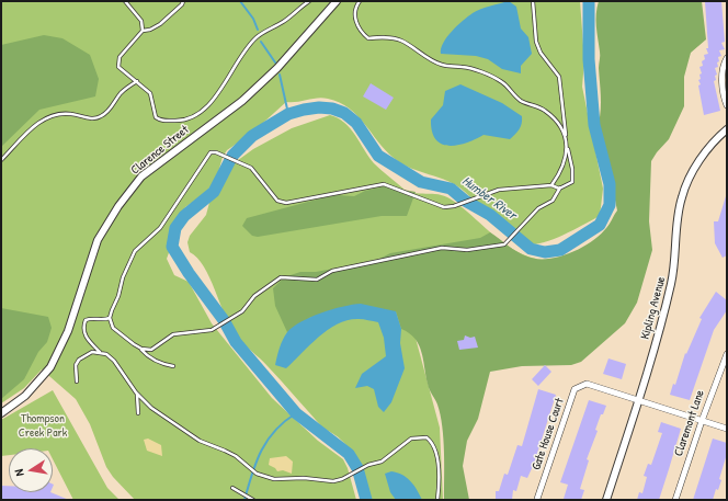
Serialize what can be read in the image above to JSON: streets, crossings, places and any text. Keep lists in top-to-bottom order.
{
  "streets": {
    "street": [
      "Clarence Street",
      "Kipling Avenue",
      "Claremont Lane",
      "Gate House Court"
    ]
  },
  "crossings": [
    ["Kipling Avenue", "Gate House Court"],
    ["Claremont Lane", "Gate House Court"]
  ],
  "water": ["Humber River"],
  "parks": ["Thompson Creek Park"],
  "north": "left"
}
